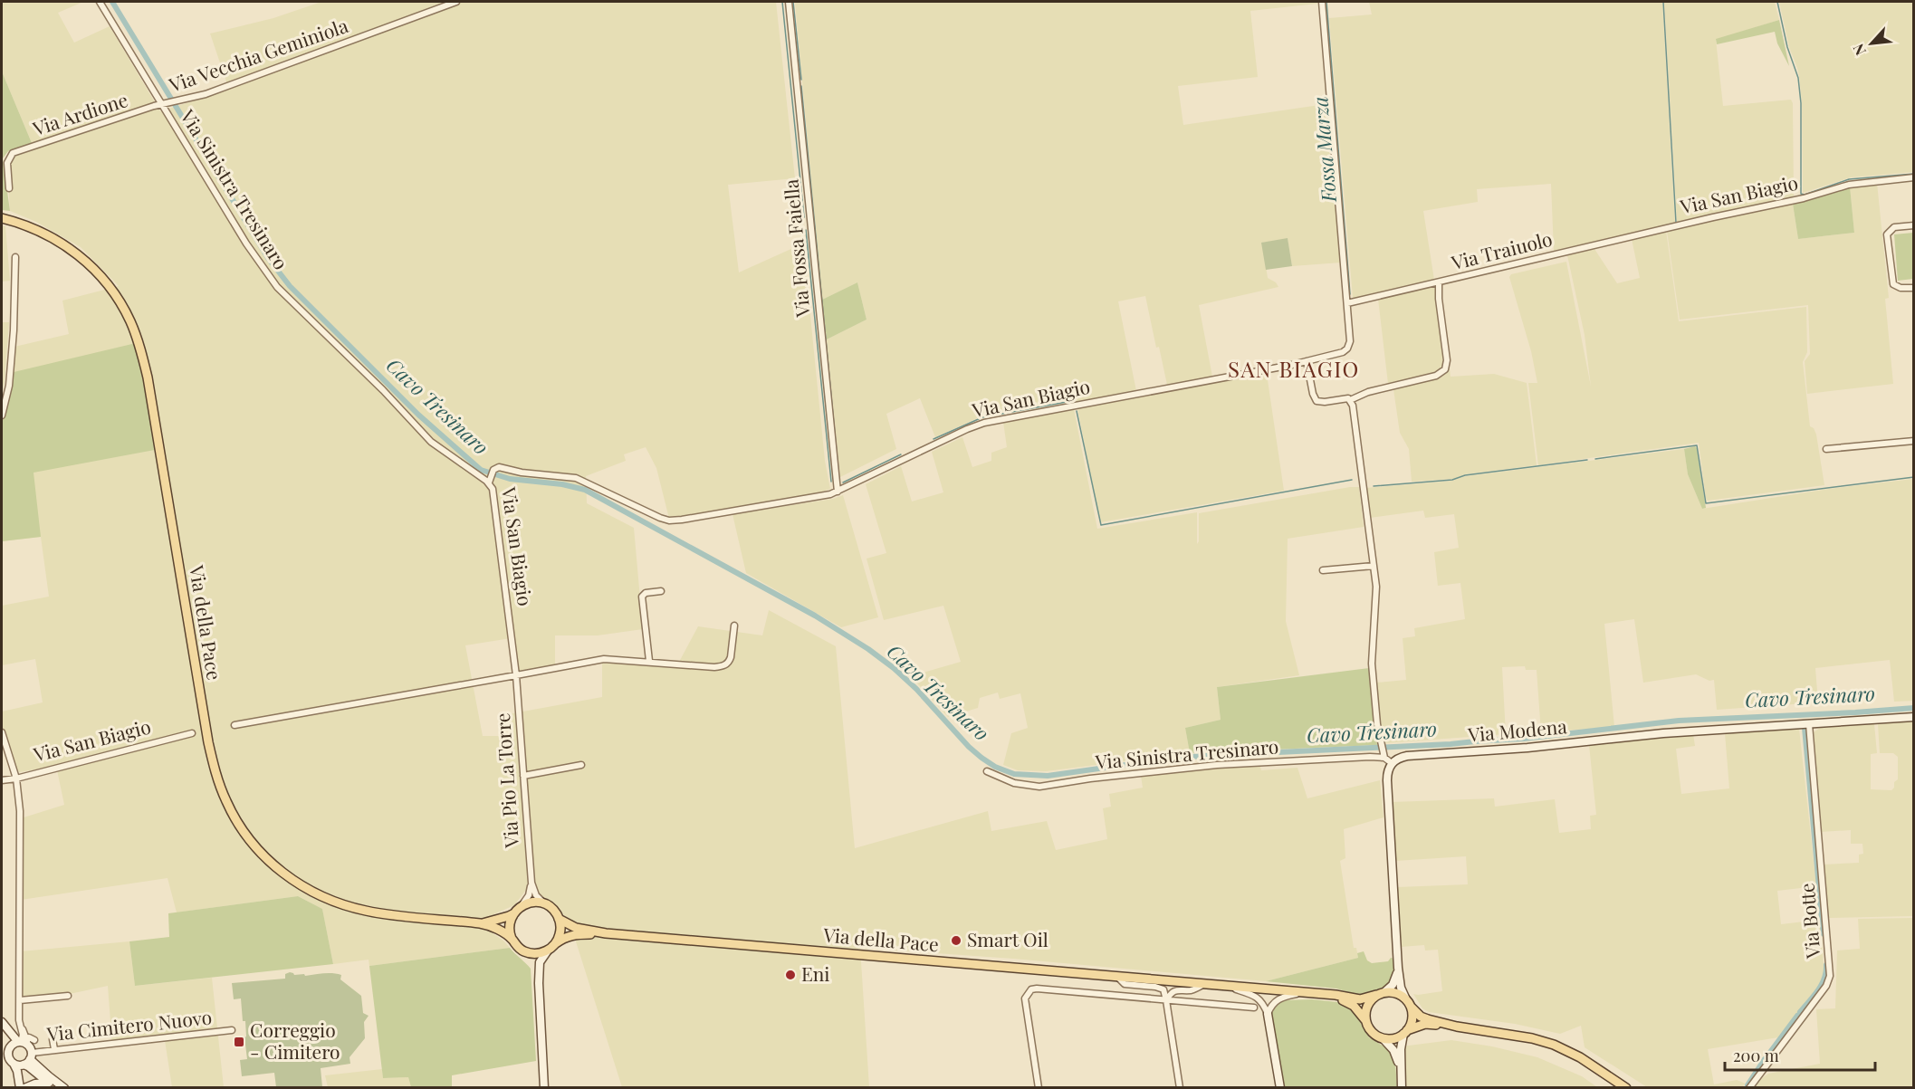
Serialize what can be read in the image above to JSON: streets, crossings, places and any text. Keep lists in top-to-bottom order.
{
  "streets": {
    "main road": ["Via della Pace"],
    "street": [
      "Via Vecchia Geminiola",
      "Via Ardione",
      "Via Sinistra Tresinaro",
      "Via San Biagio",
      "Via Fossa Faiella",
      "Via Traiuolo",
      "Via Modena",
      "Via Pio La Torre",
      "Via Botte",
      "Via Cimitero Nuovo"
    ]
  },
  "crossings": [
    ["Via Vecchia Geminiola", "Via Ardione"],
    ["Via Vecchia Geminiola", "Via Sinistra Tresinaro"],
    ["Via Ardione", "Via Sinistra Tresinaro"],
    ["Via Sinistra Tresinaro", "Via San Biagio"],
    ["Via San Biagio", "Via Fossa Faiella"],
    ["Via San Biagio", "Via Traiuolo"],
    ["Via San Biagio", "Via Pio La Torre"],
    ["Via della Pace", "Via Pio La Torre"],
    ["Via Modena", "Via Botte"]
  ],
  "districts": ["SAN BIAGIO"],
  "water": ["Fossa Marza", "Cavo Tresinaro"],
  "places": {
    "other": ["Smart Oil", "Eni"],
    "transit": ["Correggio - Cimitero"]
  },
  "scale_bar": "200 m",
  "north": "bottom left"
}
